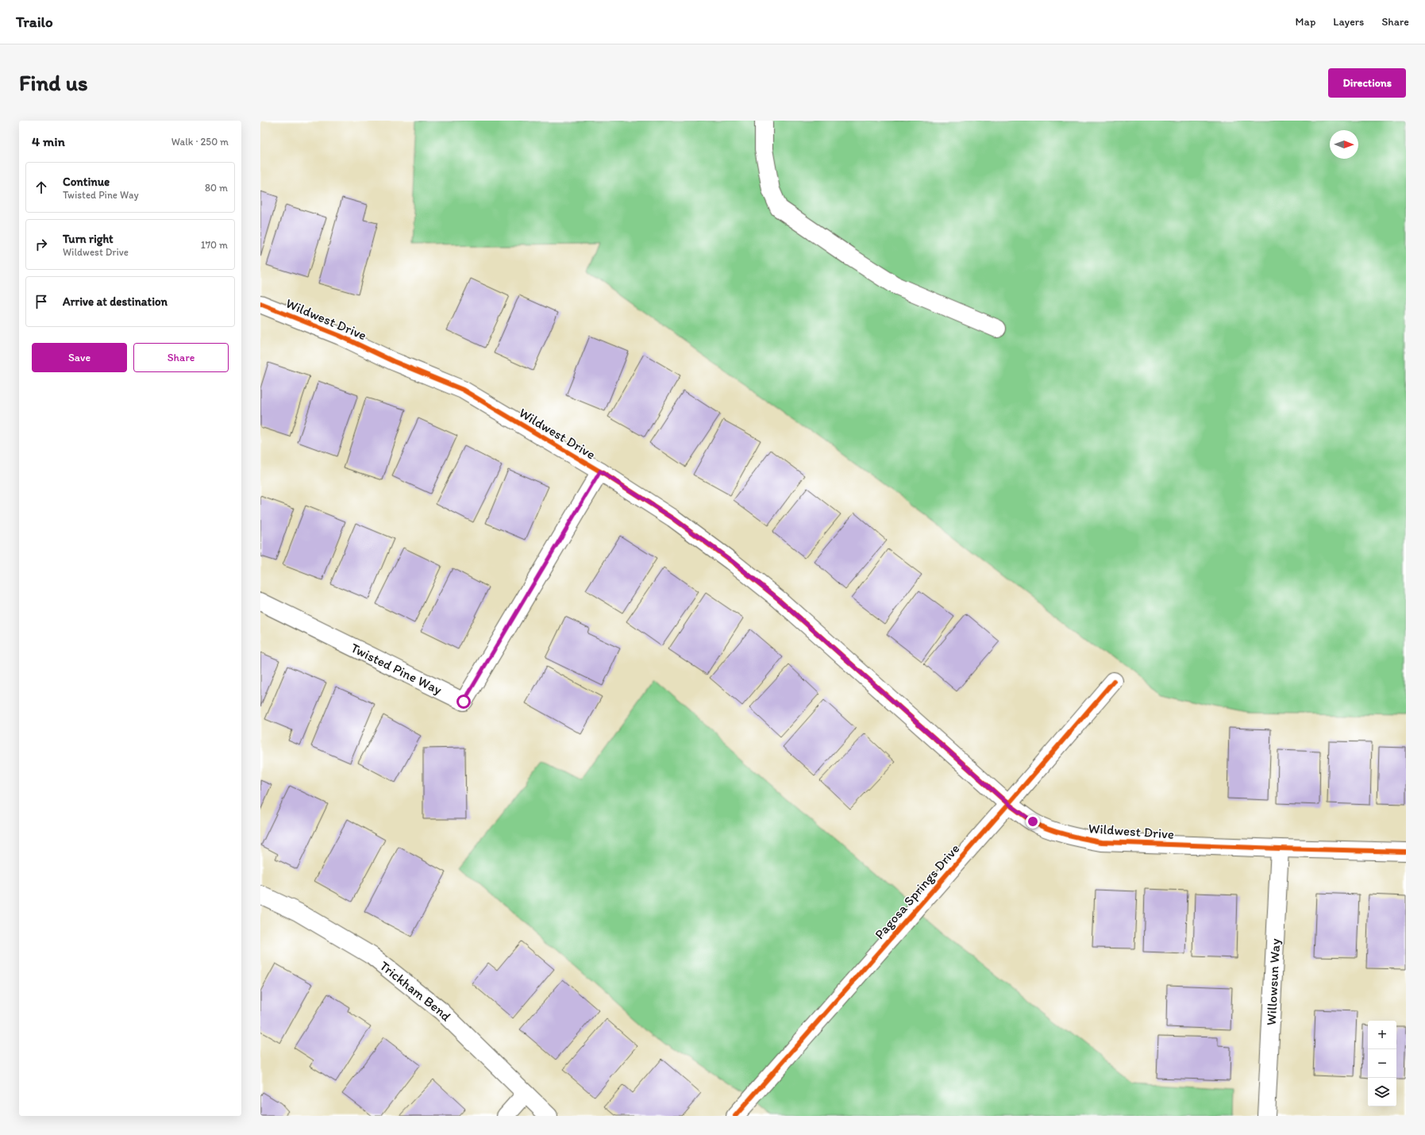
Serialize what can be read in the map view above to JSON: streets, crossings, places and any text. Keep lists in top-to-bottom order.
{
  "streets": {
    "street": [
      "Wildwest Drive",
      "Twisted Pine Way",
      "Pagosa Springs Drive",
      "Willowsun Way",
      "Trickham Bend"
    ]
  },
  "crossings": [
    ["Wildwest Drive", "Twisted Pine Way"],
    ["Wildwest Drive", "Pagosa Springs Drive"],
    ["Wildwest Drive", "Willowsun Way"]
  ],
  "north": "right",
  "page": {
    "header": "Trailo",
    "nav": ["Map", "Layers", "Share"],
    "buttons": [
      "Directions",
      ["Save", "Share"]
    ],
    "title": "Find us",
    "heading": ["4 min", "Walk · 250 m"],
    "list": [
      ["Continue", "Twisted Pine Way", "80 m"],
      ["Turn right", "Wildwest Drive", "170 m"],
      "Arrive at destination"
    ],
    "map_buttons": ["+", "−"]
  }
}
